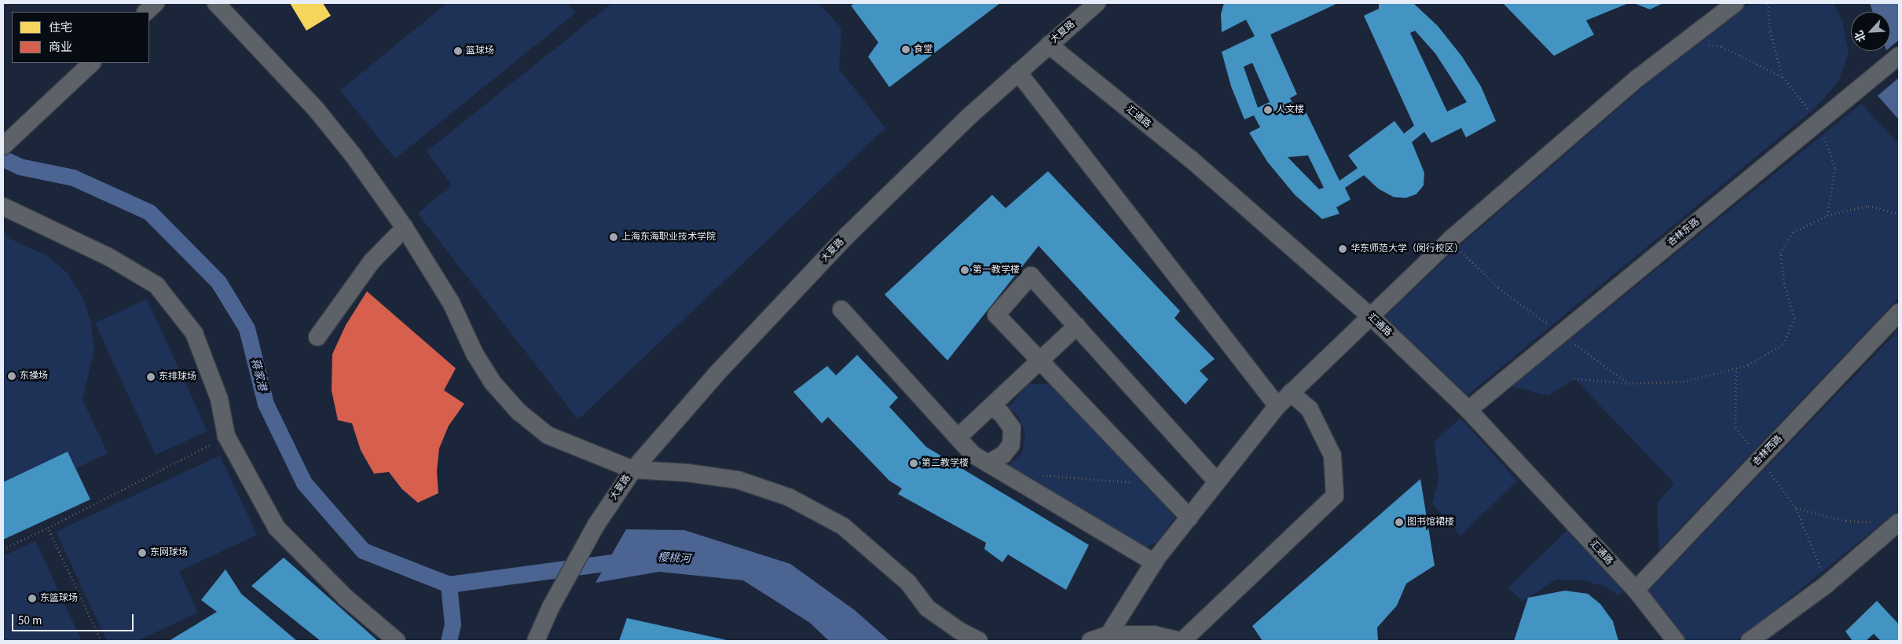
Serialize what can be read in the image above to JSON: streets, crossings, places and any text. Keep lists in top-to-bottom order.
{
  "streets": {
    "street": [
      "大夏路",
      "汇通路",
      "杏林东路",
      "杏林西路"
    ]
  },
  "crossings": [
    ["大夏路", "汇通路"],
    ["汇通路", "杏林东路"],
    ["汇通路", "杏林西路"]
  ],
  "water": ["蒋家港", "樱桃河"],
  "places": [
    "食堂",
    "篮球场",
    "人文楼",
    "上海东海职业技术学院",
    "华东师范大学（闵行校区）",
    "第一教学楼",
    "东操场",
    "东排球场",
    "第二教学楼",
    "图书馆裙楼",
    "东网球场",
    "东篮球场"
  ],
  "legend": ["住宅", "商业"],
  "scale_bar": "50 m",
  "north": "bottom left"
}
